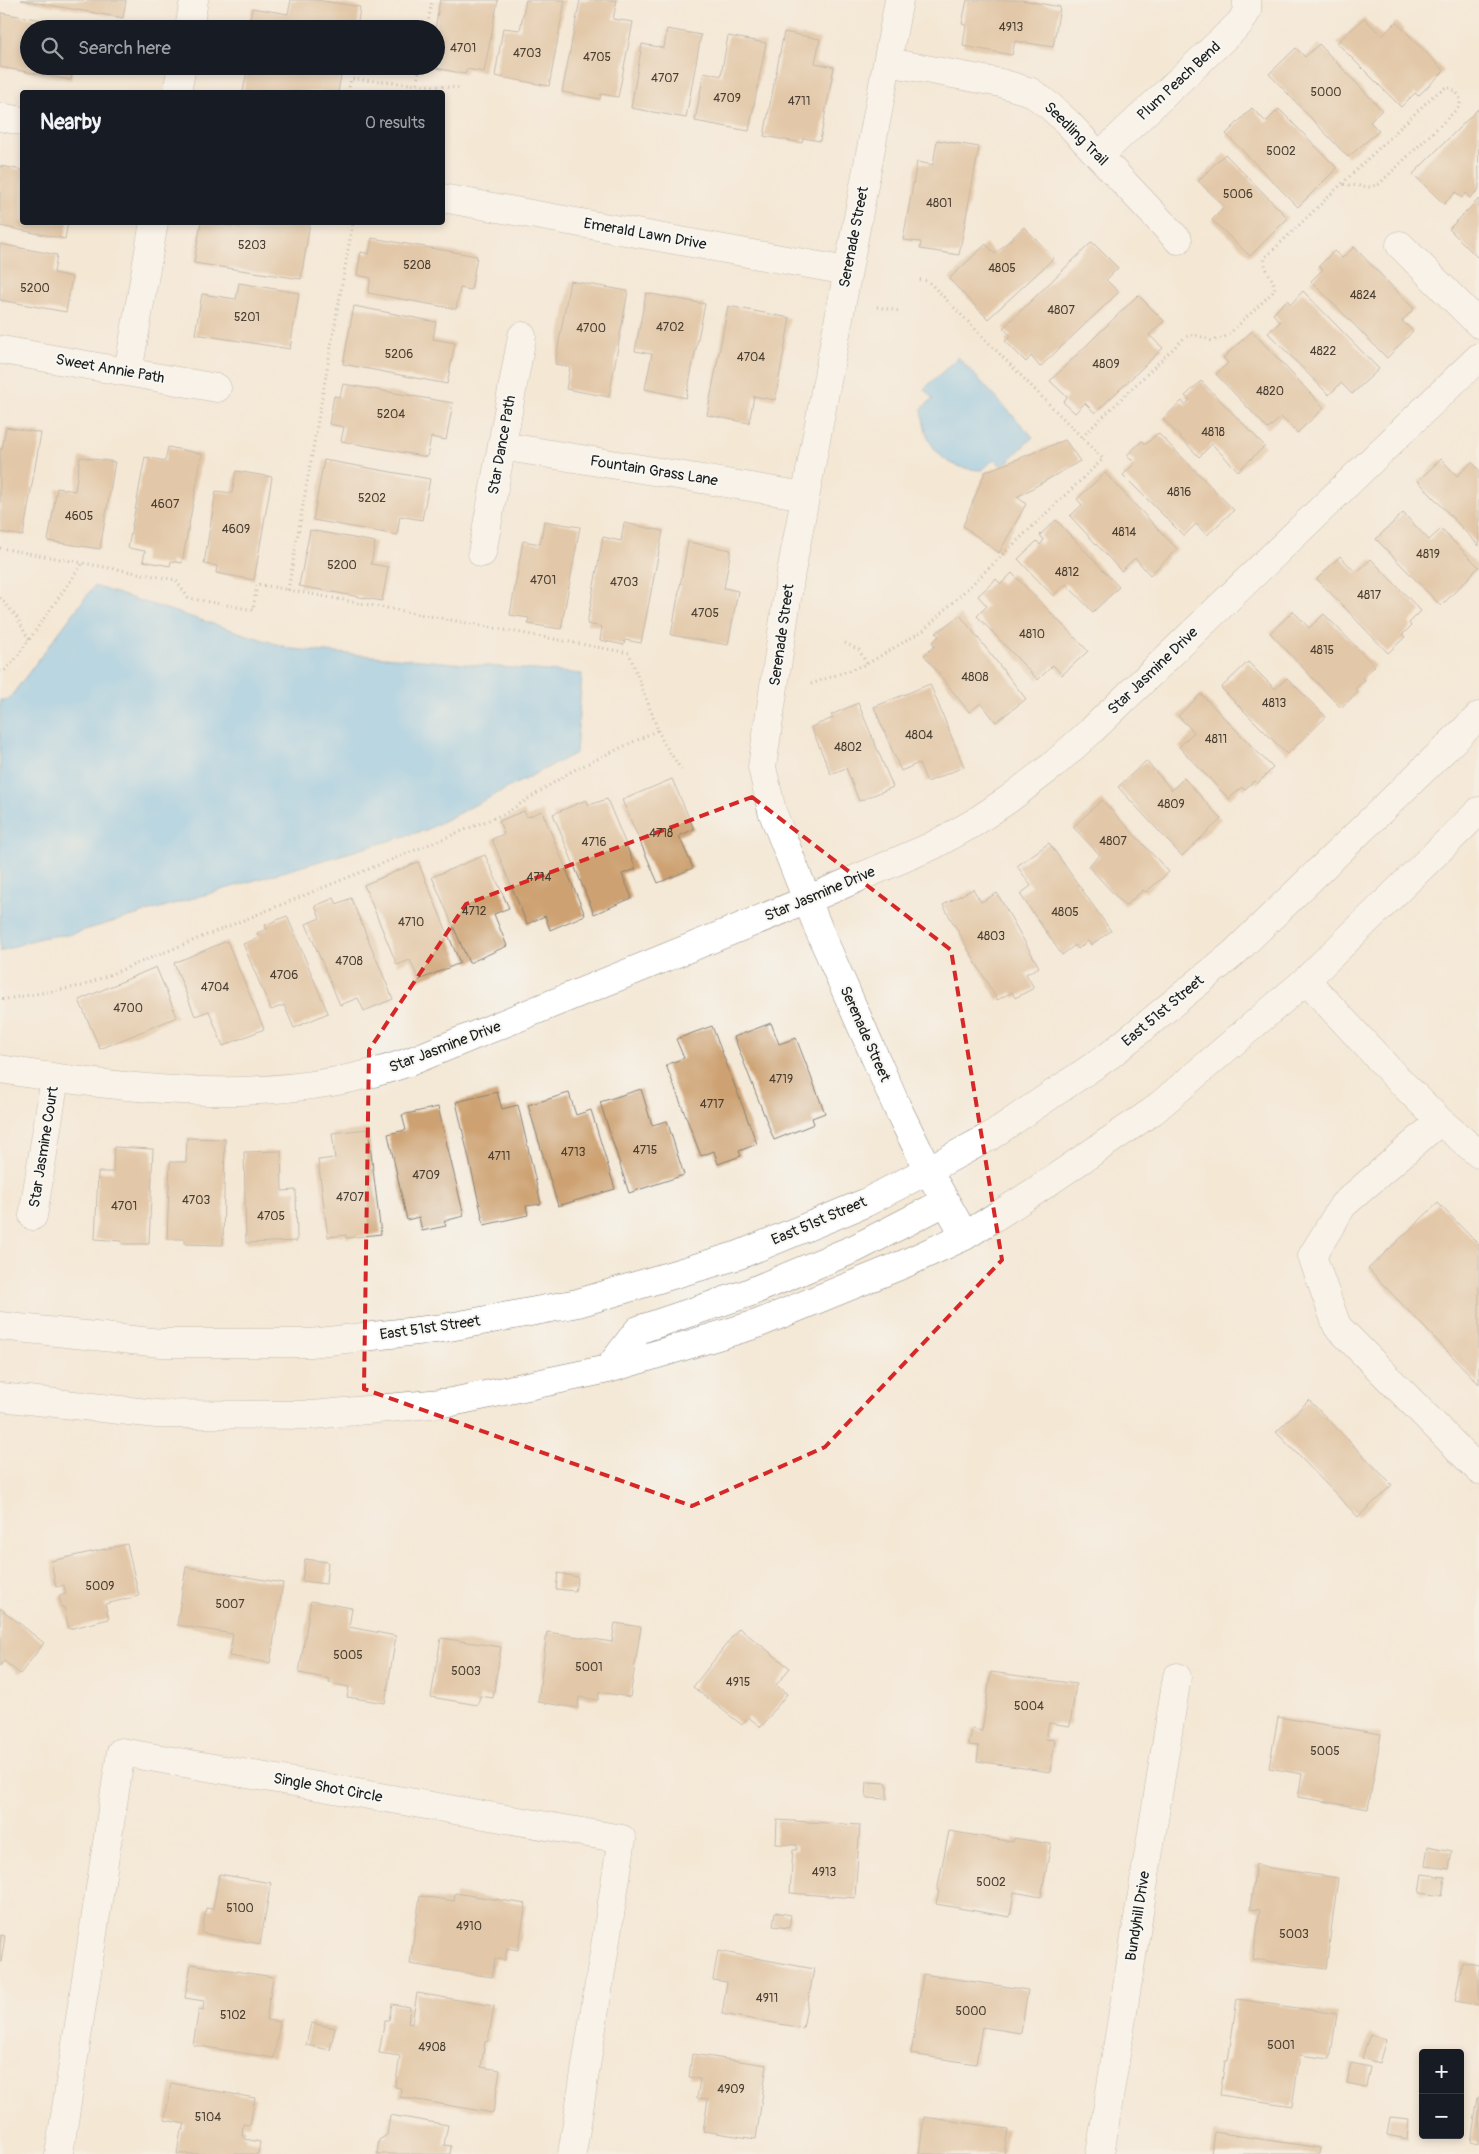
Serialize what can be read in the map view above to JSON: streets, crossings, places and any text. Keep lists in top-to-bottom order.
{
  "streets": {
    "street": [
      "Plum Peach Bend",
      "Seedling Trail",
      "Emerald Lawn Drive",
      "Serenade Street",
      "Sweet Annie Path",
      "Star Dance Path",
      "Fountain Grass Lane",
      "Star Jasmine Drive",
      "East 51st Street",
      "Star Jasmine Court",
      "Single Shot Circle",
      "Bundyhill Drive"
    ]
  },
  "crossings": [
    ["Plum Peach Bend", "Seedling Trail"],
    ["Seedling Trail", "Serenade Street"],
    ["Emerald Lawn Drive", "Serenade Street"],
    ["Serenade Street", "Fountain Grass Lane"],
    ["Serenade Street", "Star Jasmine Drive"],
    ["Serenade Street", "East 51st Street"],
    ["Star Dance Path", "Fountain Grass Lane"],
    ["Star Jasmine Drive", "Star Jasmine Court"]
  ],
  "house_numbers": [
    "4913",
    "4701",
    "4703",
    "4705",
    "4707",
    "5000",
    "4709",
    "4711",
    "5002",
    "5006",
    "4801",
    "5203",
    "5208",
    "4805",
    "5200",
    "4824",
    "4807",
    "5201",
    "4702",
    "4700",
    "4822",
    "5206",
    "4704",
    "4809",
    "4820",
    "5204",
    "4818",
    "4816",
    "5202",
    "4607",
    "4605",
    "4609",
    "4814",
    "4819",
    "5200",
    "4812",
    "4701",
    "4703",
    "4817",
    "4705",
    "4810",
    "4815",
    "4808",
    "4813",
    "4804",
    "4811",
    "4802",
    "4809",
    "4718",
    "4807",
    "4716",
    "4714",
    "4712",
    "4805",
    "4710",
    "4803",
    "4708",
    "4706",
    "4704",
    "4700",
    "4719",
    "4717",
    "4715",
    "4713",
    "4711",
    "4709",
    "4707",
    "4703",
    "4701",
    "4705",
    "5009",
    "5007",
    "5005",
    "5001",
    "5003",
    "4915",
    "5004",
    "5005",
    "4913",
    "5002",
    "5100",
    "4910",
    "5003",
    "4911",
    "5000",
    "5102",
    "5001",
    "4908",
    "4909",
    "5104"
  ],
  "page": {
    "search": "Search here",
    "heading": ["Nearby", "0 results"],
    "map_buttons": ["+", "−"]
  }
}
